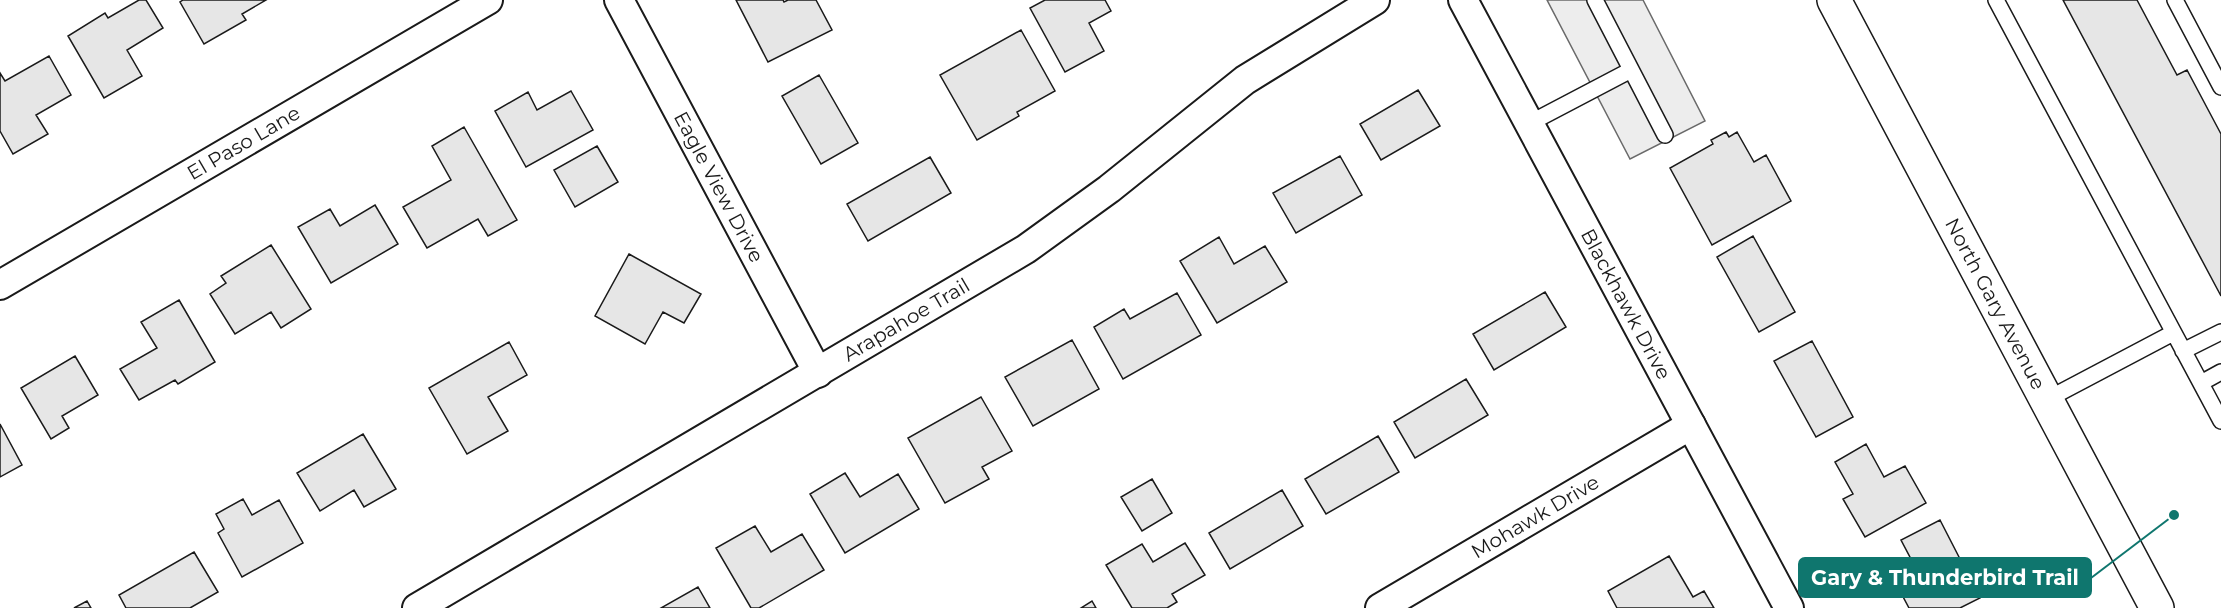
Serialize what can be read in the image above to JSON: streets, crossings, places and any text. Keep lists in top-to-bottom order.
{
  "streets": {
    "street": [
      "El Paso Lane",
      "Eagle View Drive",
      "Blackhawk Drive",
      "North Gary Avenue",
      "Arapahoe Trail",
      "Mohawk Drive"
    ]
  },
  "crossings": [
    ["Eagle View Drive", "Arapahoe Trail"],
    ["Blackhawk Drive", "Mohawk Drive"]
  ],
  "places": ["Gary & Thunderbird Trail"]
}
